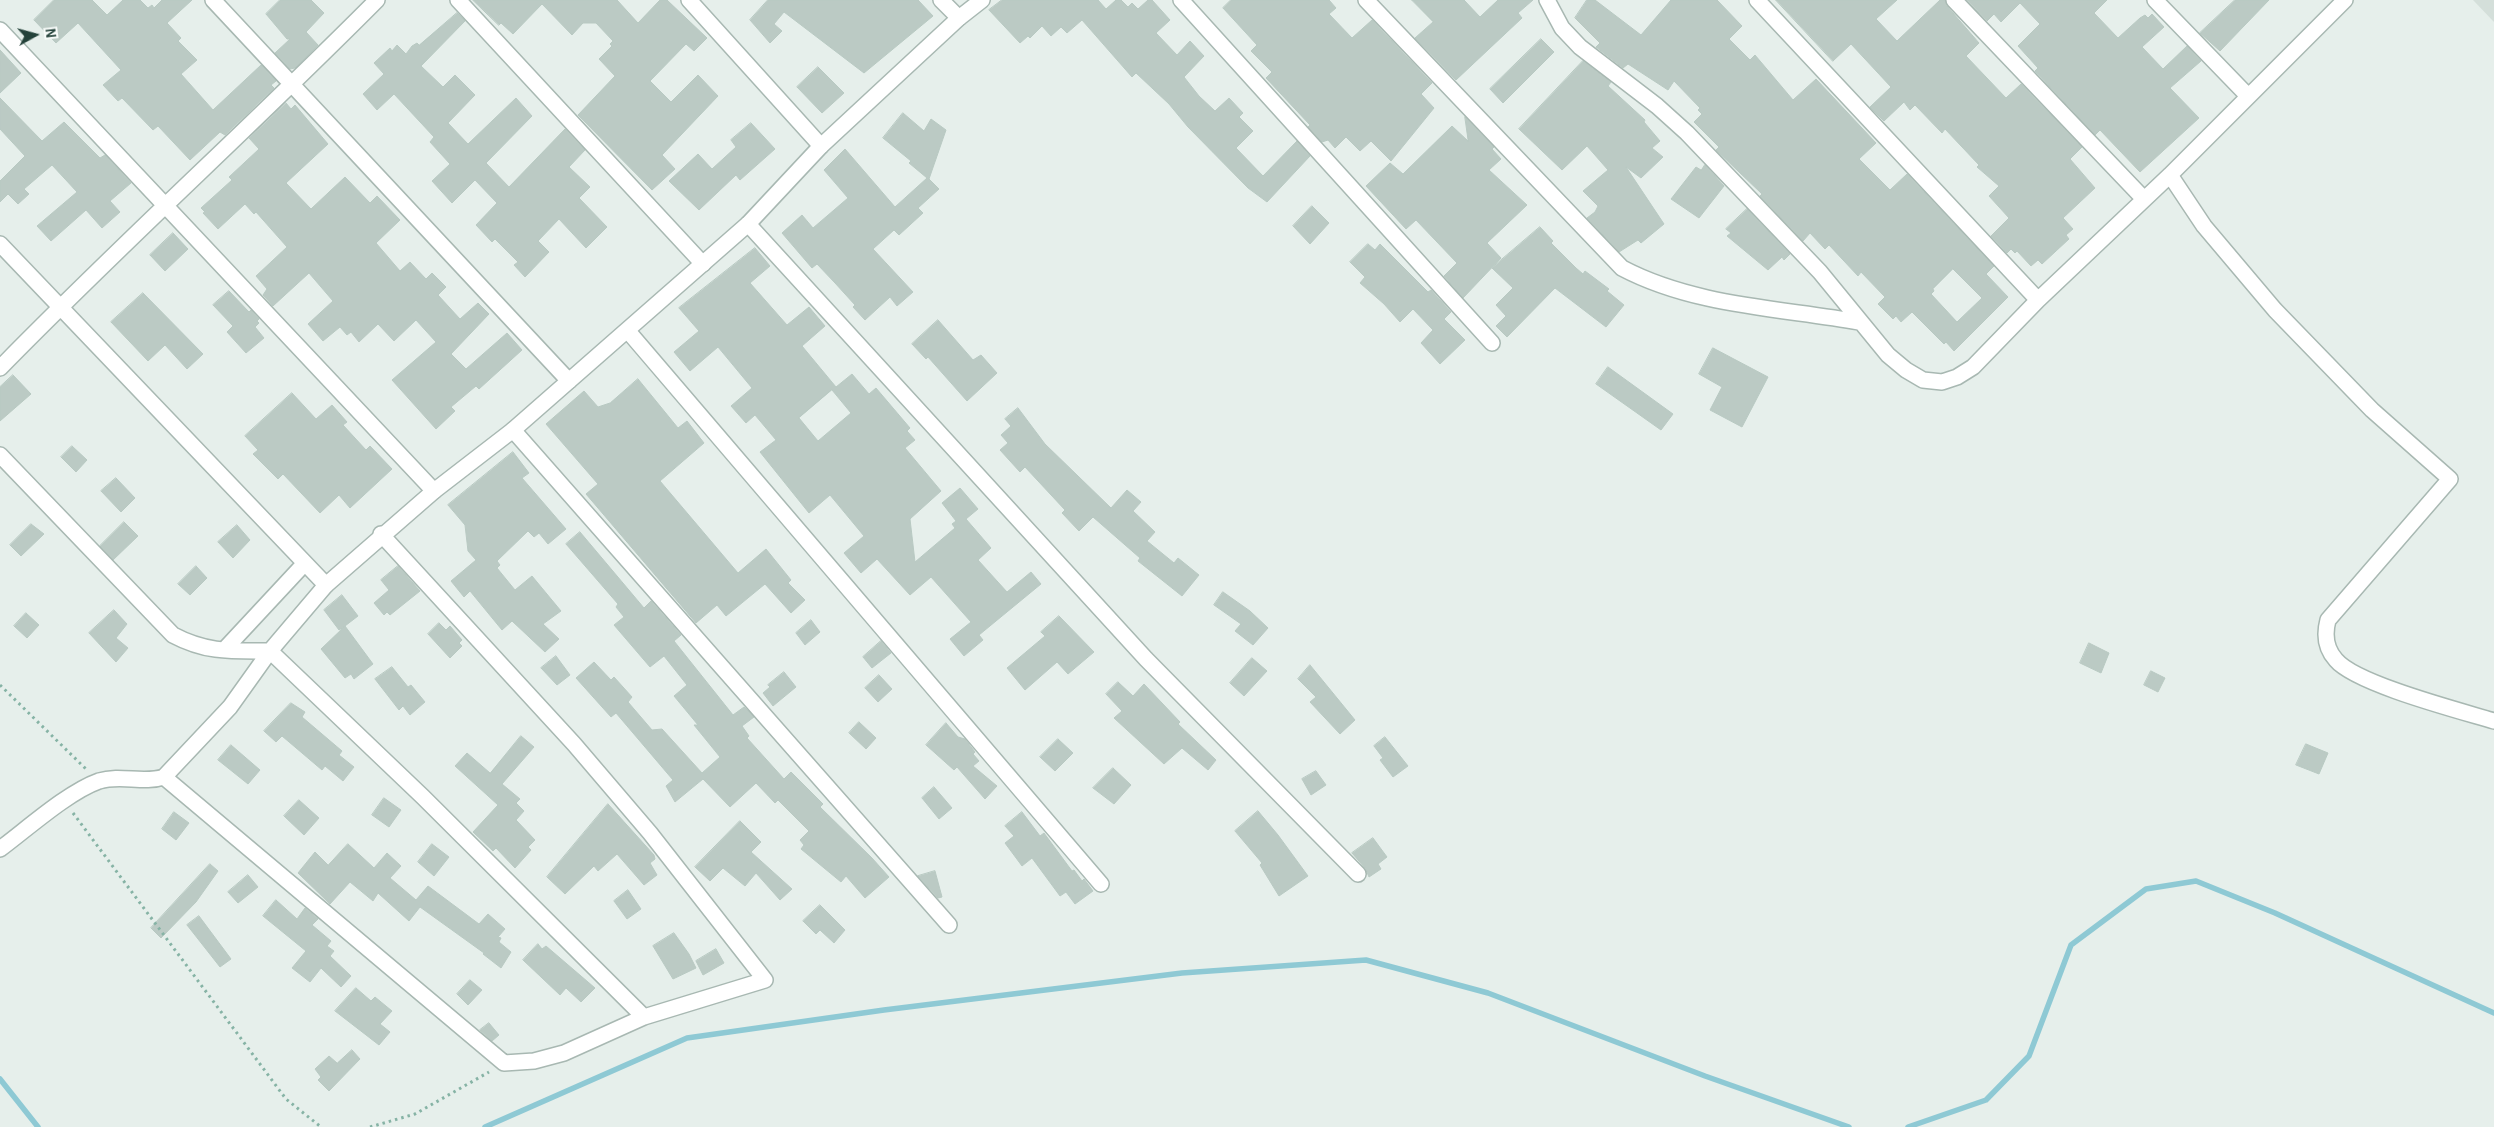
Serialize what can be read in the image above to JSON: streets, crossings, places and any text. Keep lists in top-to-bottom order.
{
  "north": "right"
}
